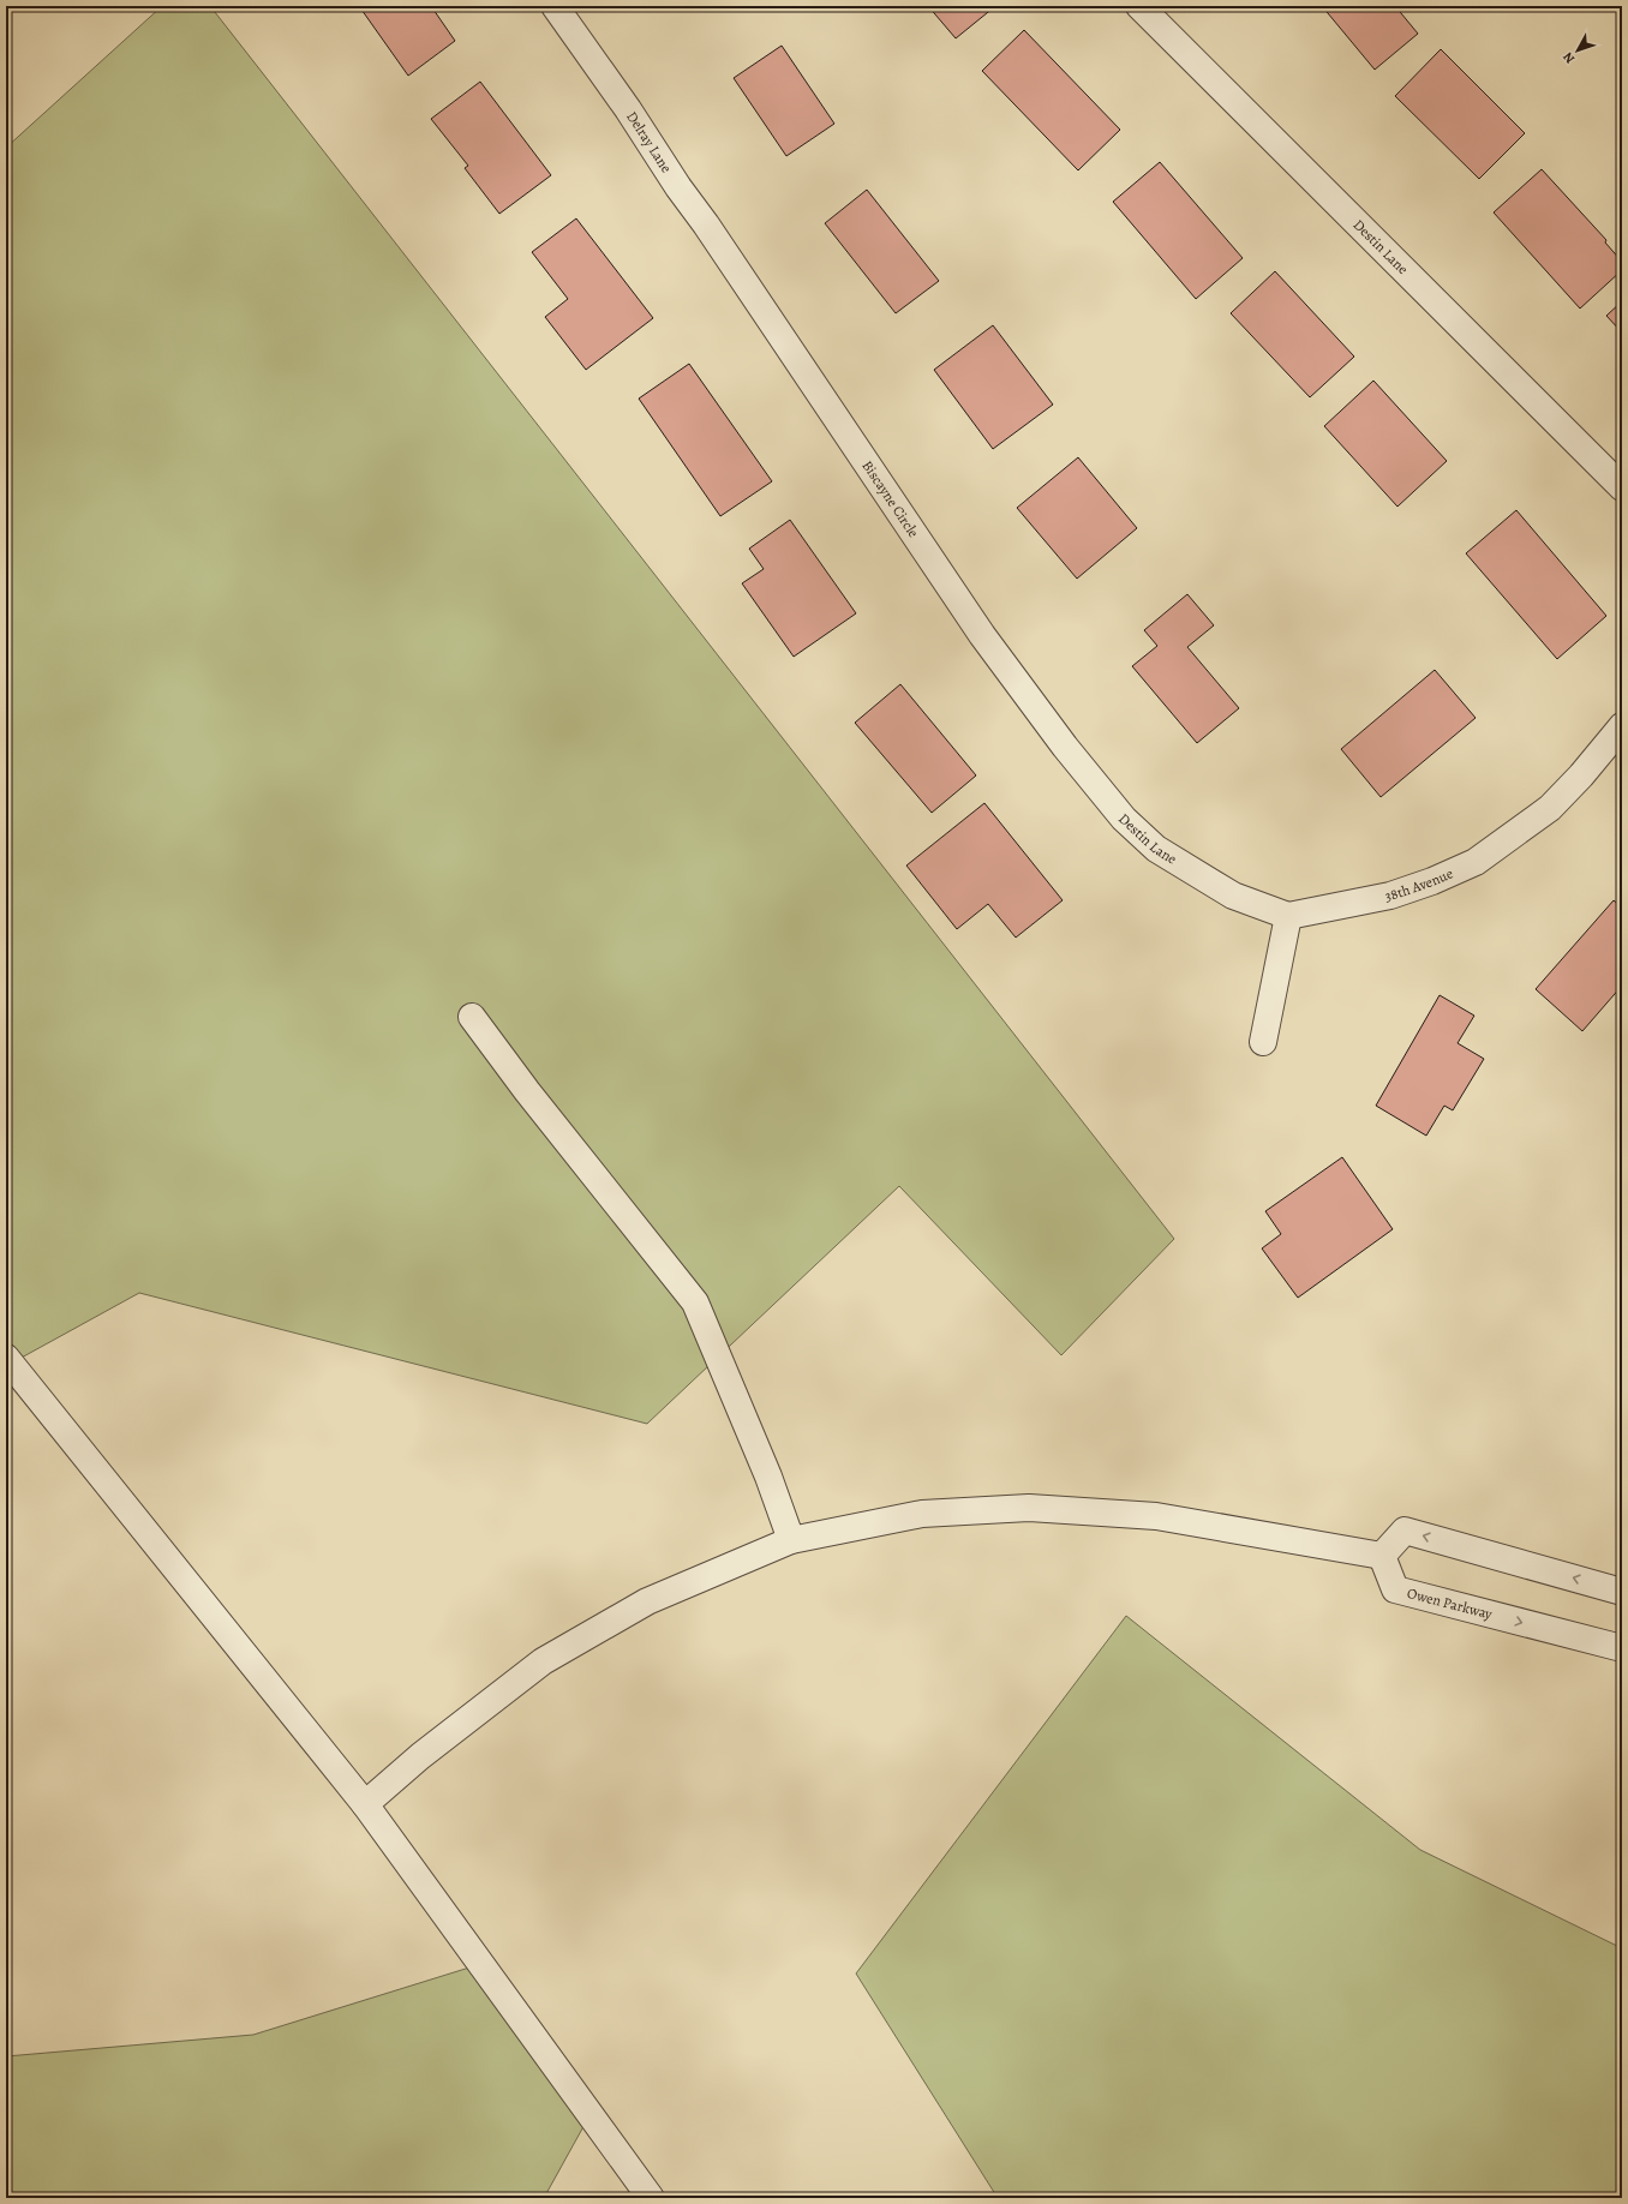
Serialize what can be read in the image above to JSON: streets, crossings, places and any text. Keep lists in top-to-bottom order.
{
  "streets": {
    "street": [
      "Delray Lane",
      "Destin Lane",
      "Biscayne Circle",
      "38th Avenue",
      "Owen Parkway"
    ]
  },
  "crossings": [
    ["Delray Lane", "Biscayne Circle"],
    ["Destin Lane", "Biscayne Circle"],
    ["Destin Lane", "38th Avenue"]
  ],
  "north": "bottom left"
}
